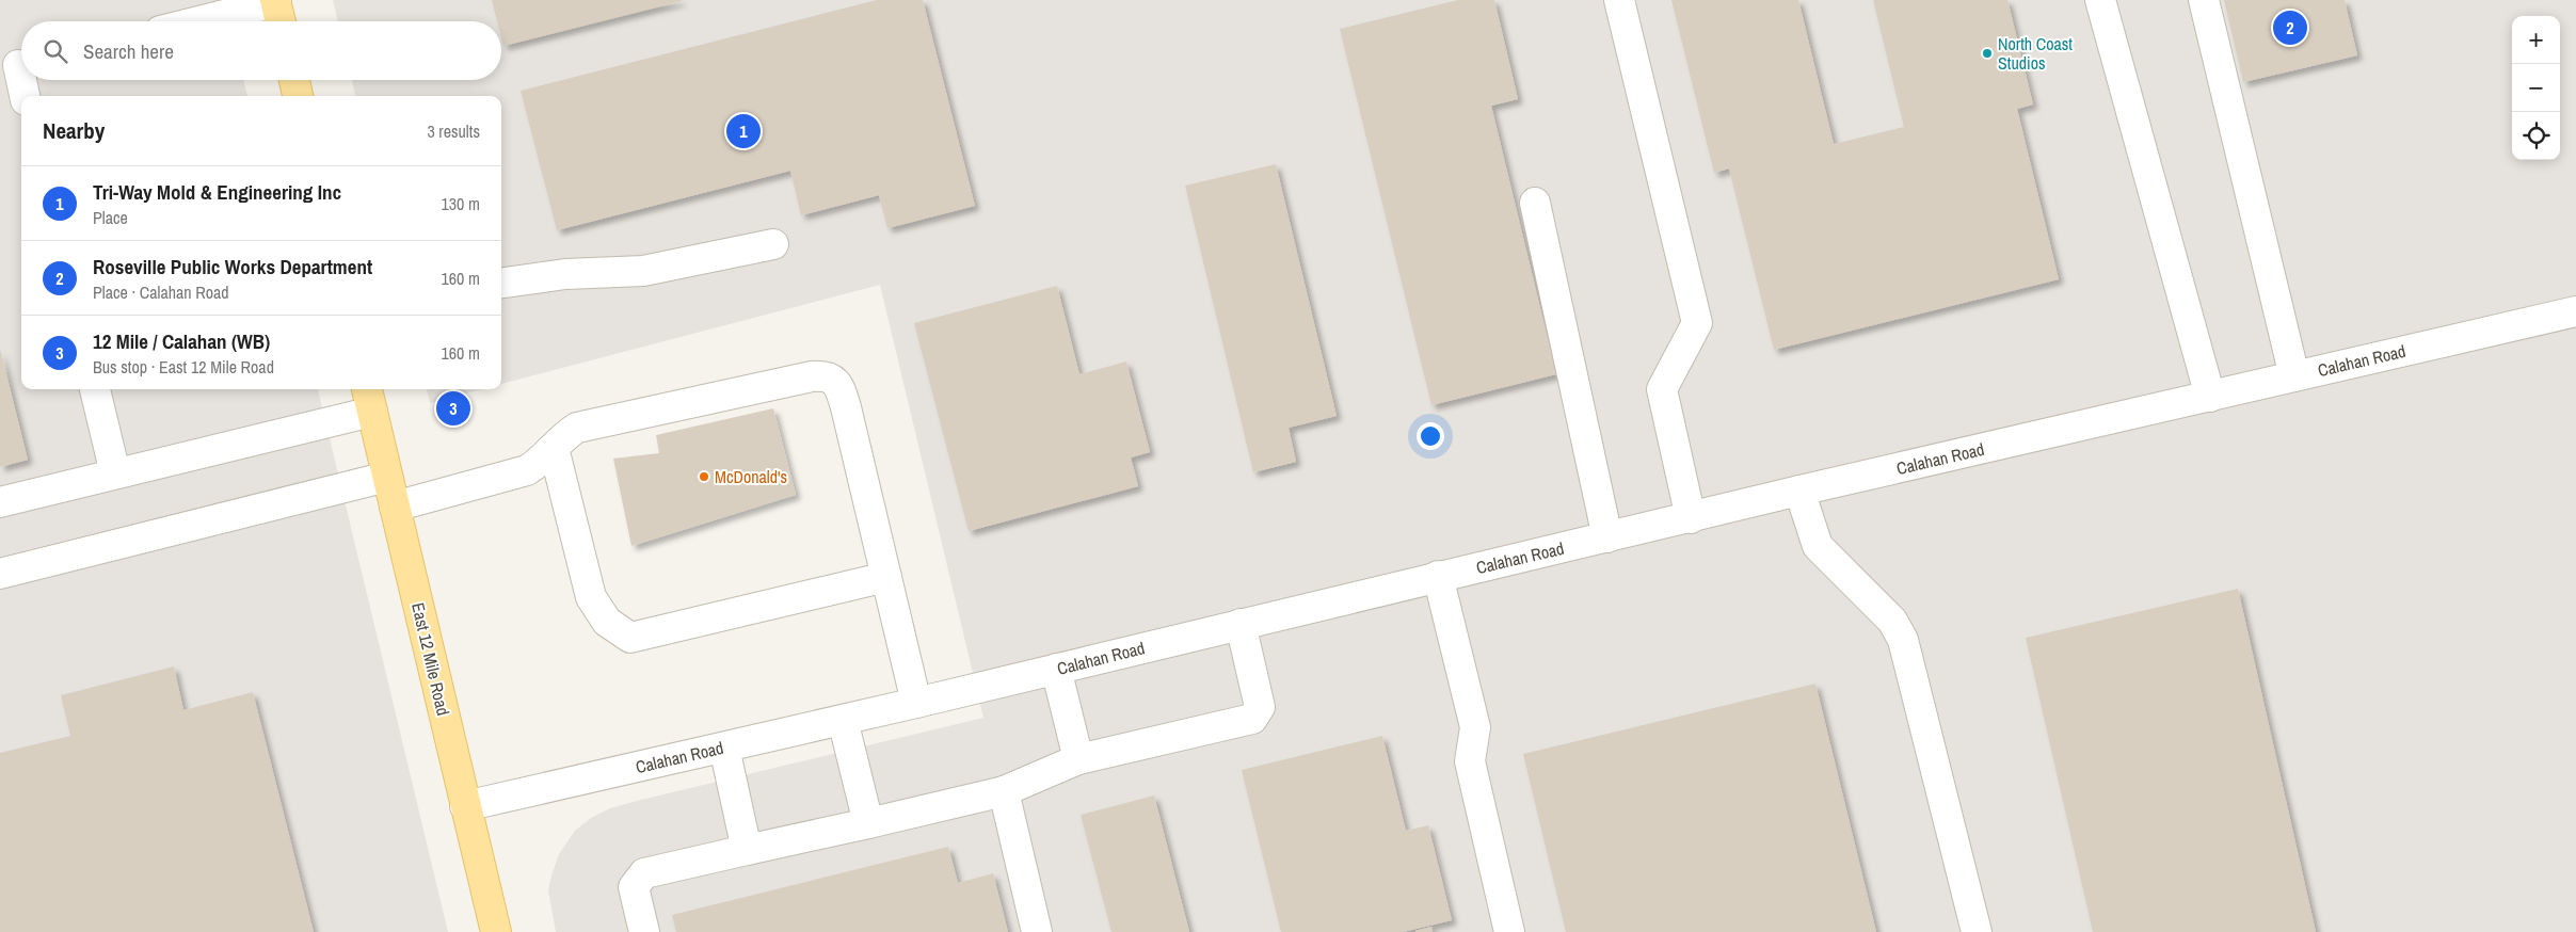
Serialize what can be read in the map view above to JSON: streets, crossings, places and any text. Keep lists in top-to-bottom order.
{
  "streets": {
    "main road": ["East 12 Mile Road"],
    "street": ["Calahan Road"]
  },
  "crossings": [
    ["Calahan Road", "East 12 Mile Road"]
  ],
  "places": ["North Coast Studios", "McDonald's"],
  "page": {
    "pins": ["2", "1", "3"],
    "map_buttons": ["+", "−"],
    "search": "Search here",
    "heading": ["Nearby", "3 results"],
    "list": [
      {
        "mark": "1",
        "name": "Tri-Way Mold & Engineering Inc",
        "note": "Place",
        "value": "130 m"
      },
      {
        "mark": "2",
        "name": "Roseville Public Works Department",
        "note": "Place · Calahan Road",
        "value": "160 m"
      },
      {
        "mark": "3",
        "name": "12 Mile / Calahan (WB)",
        "note": "Bus stop · East 12 Mile Road",
        "value": "160 m"
      }
    ]
  }
}
